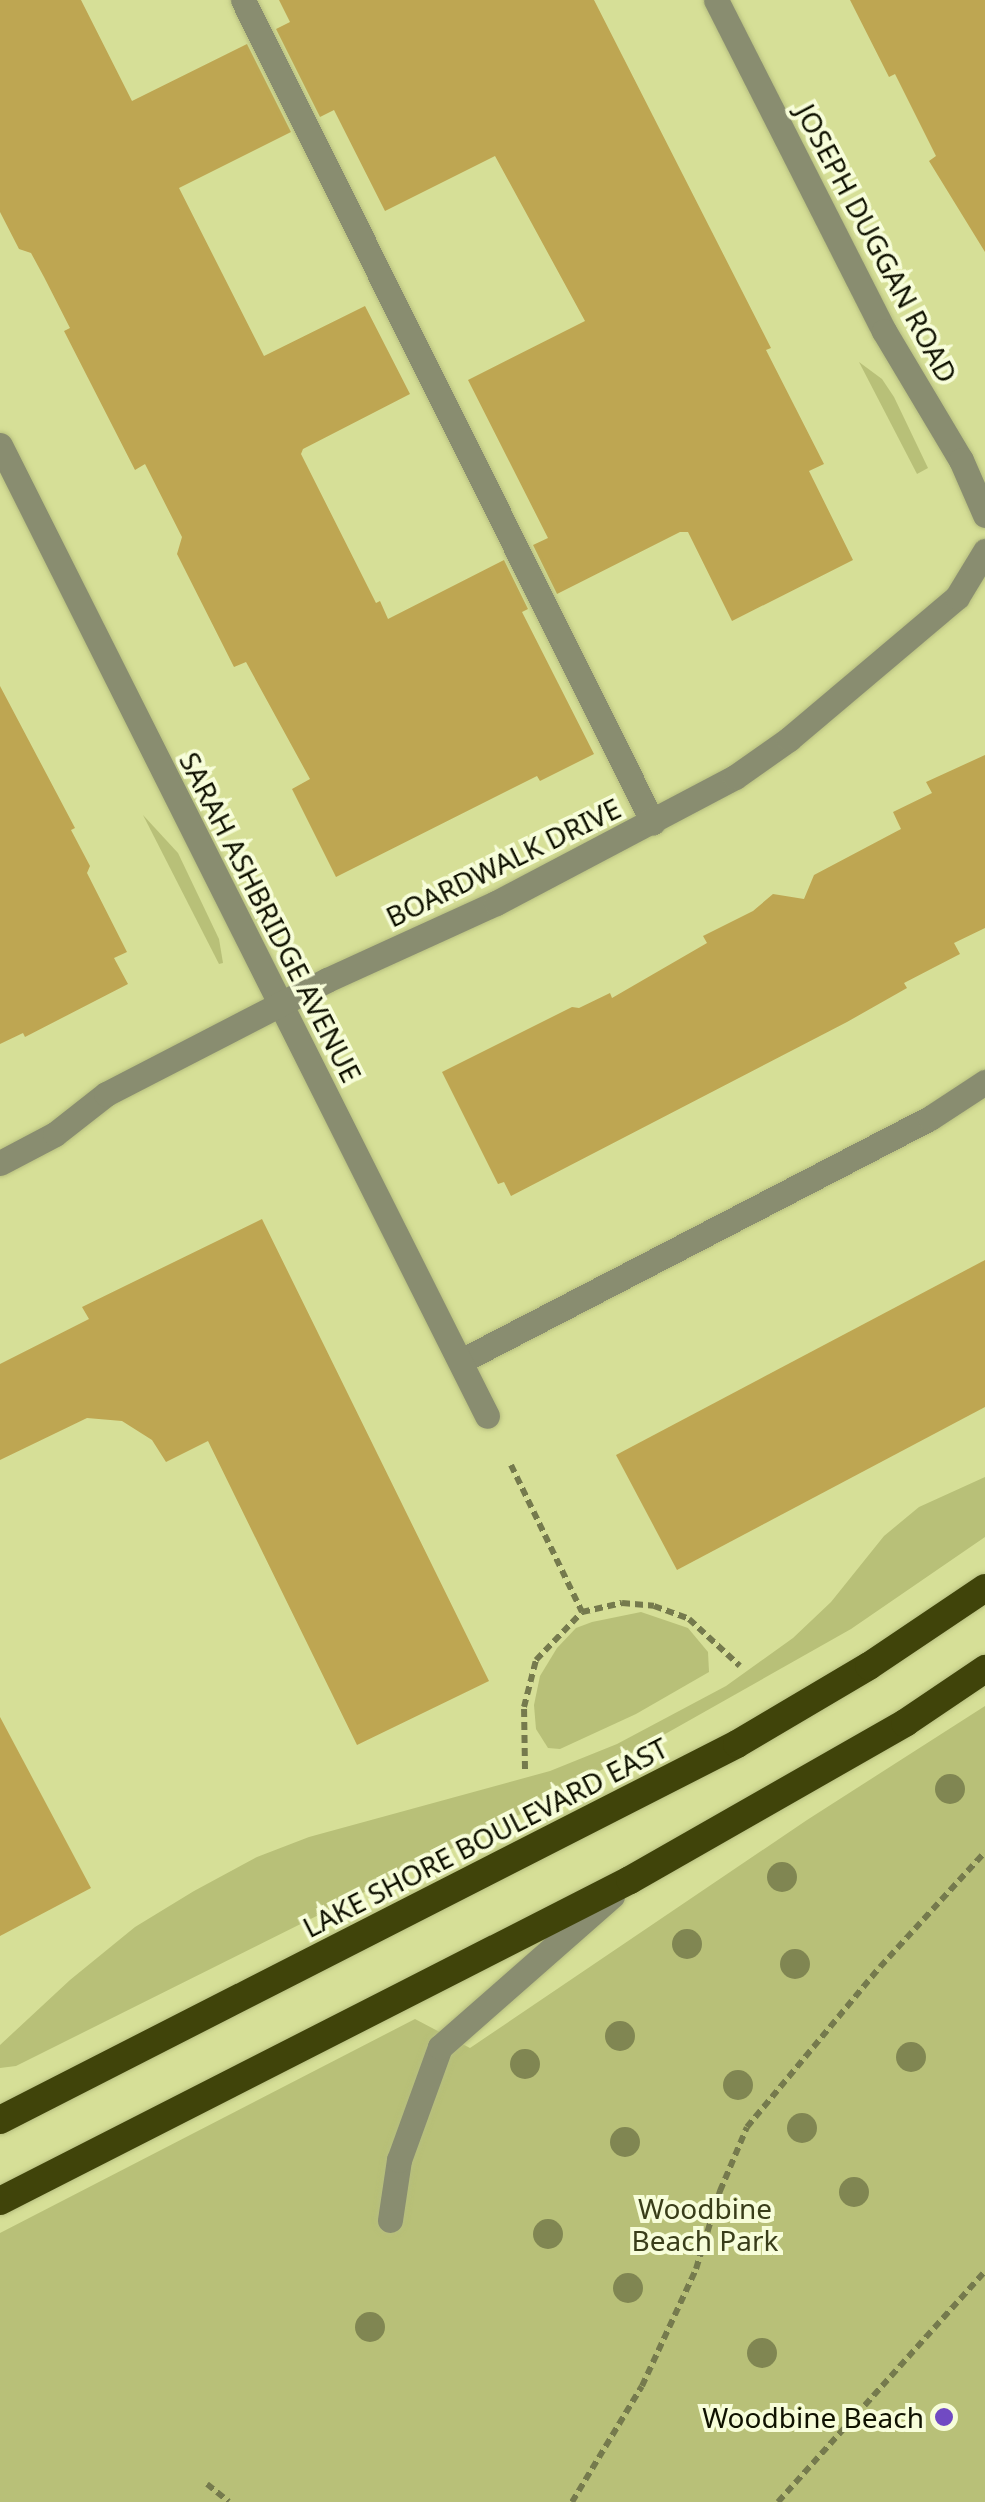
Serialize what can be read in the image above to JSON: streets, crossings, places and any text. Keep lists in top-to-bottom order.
{
  "streets": {
    "highway": ["LAKE SHORE BOULEVARD EAST"],
    "street": ["JOSEPH DUGGAN ROAD", "BOARDWALK DRIVE", "SARAH ASHBRIDGE AVENUE"]
  },
  "crossings": [
    ["BOARDWALK DRIVE", "SARAH ASHBRIDGE AVENUE"]
  ],
  "parks": ["Woodbine Beach Park"],
  "places": ["Woodbine Beach"]
}
